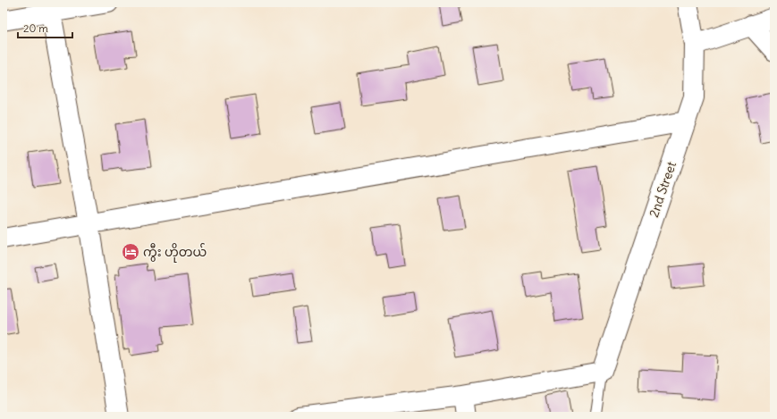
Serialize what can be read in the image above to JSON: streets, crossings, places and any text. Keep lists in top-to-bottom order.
{
  "streets": {
    "street": ["2nd Street"]
  },
  "places": {
    "hotel": ["ကွီး ဟိုတယ်"]
  },
  "scale_bar": "20 m"
}
